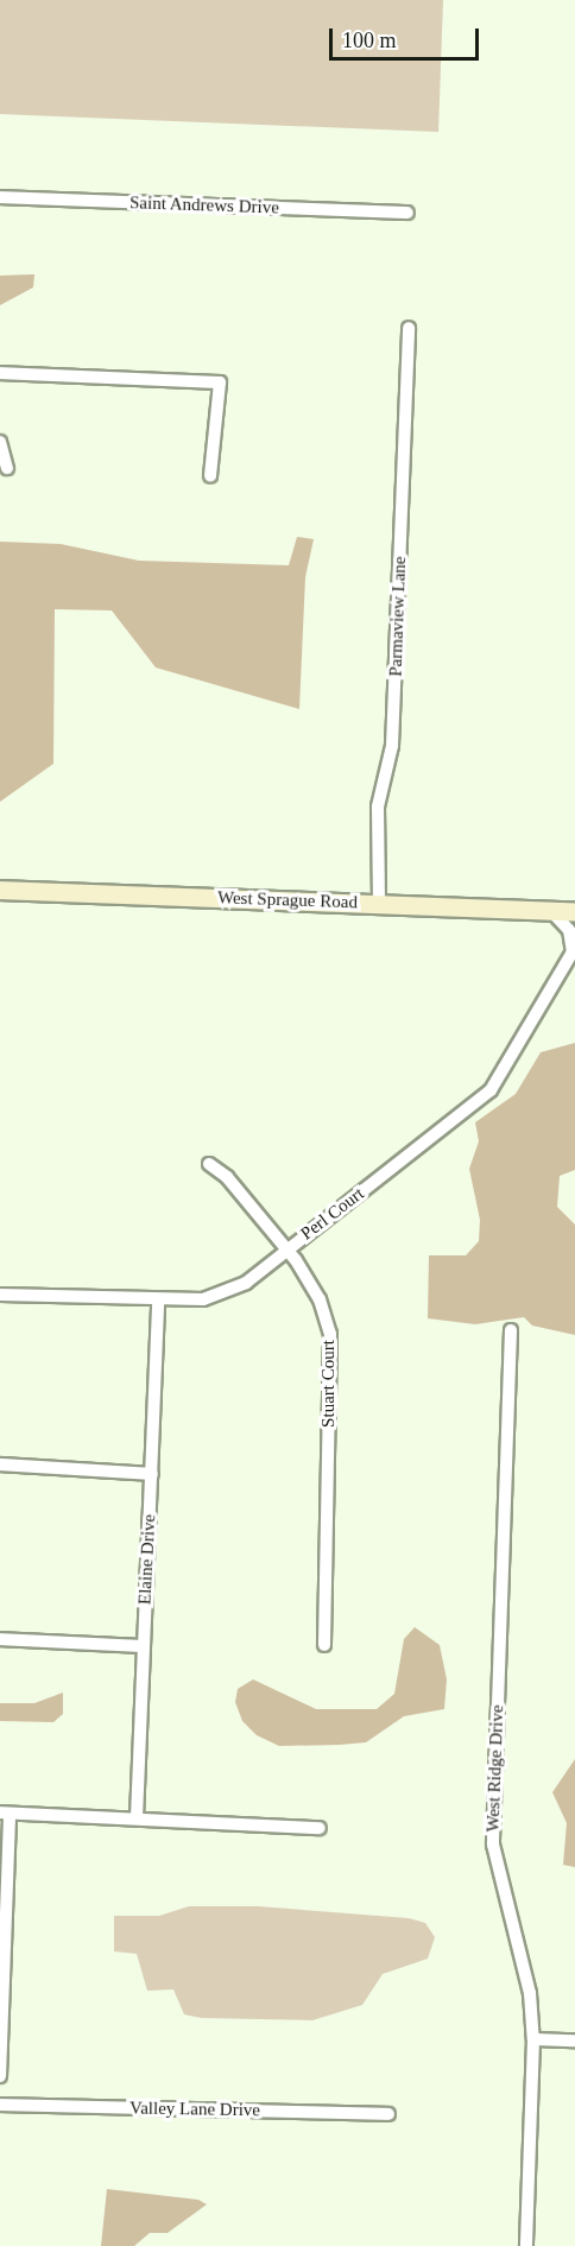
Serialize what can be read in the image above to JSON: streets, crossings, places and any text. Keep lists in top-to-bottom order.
{
  "streets": {
    "street": [
      "Saint Andrews Drive",
      "Parmaview Lane",
      "West Sprague Road",
      "Perl Court",
      "Stuart Court",
      "Elaine Drive",
      "West Ridge Drive",
      "Valley Lane Drive"
    ]
  },
  "crossings": [
    ["Parmaview Lane", "West Sprague Road"],
    ["West Sprague Road", "Perl Court"],
    ["Perl Court", "Stuart Court"],
    ["Perl Court", "Elaine Drive"]
  ],
  "scale_bar": "100 m"
}
